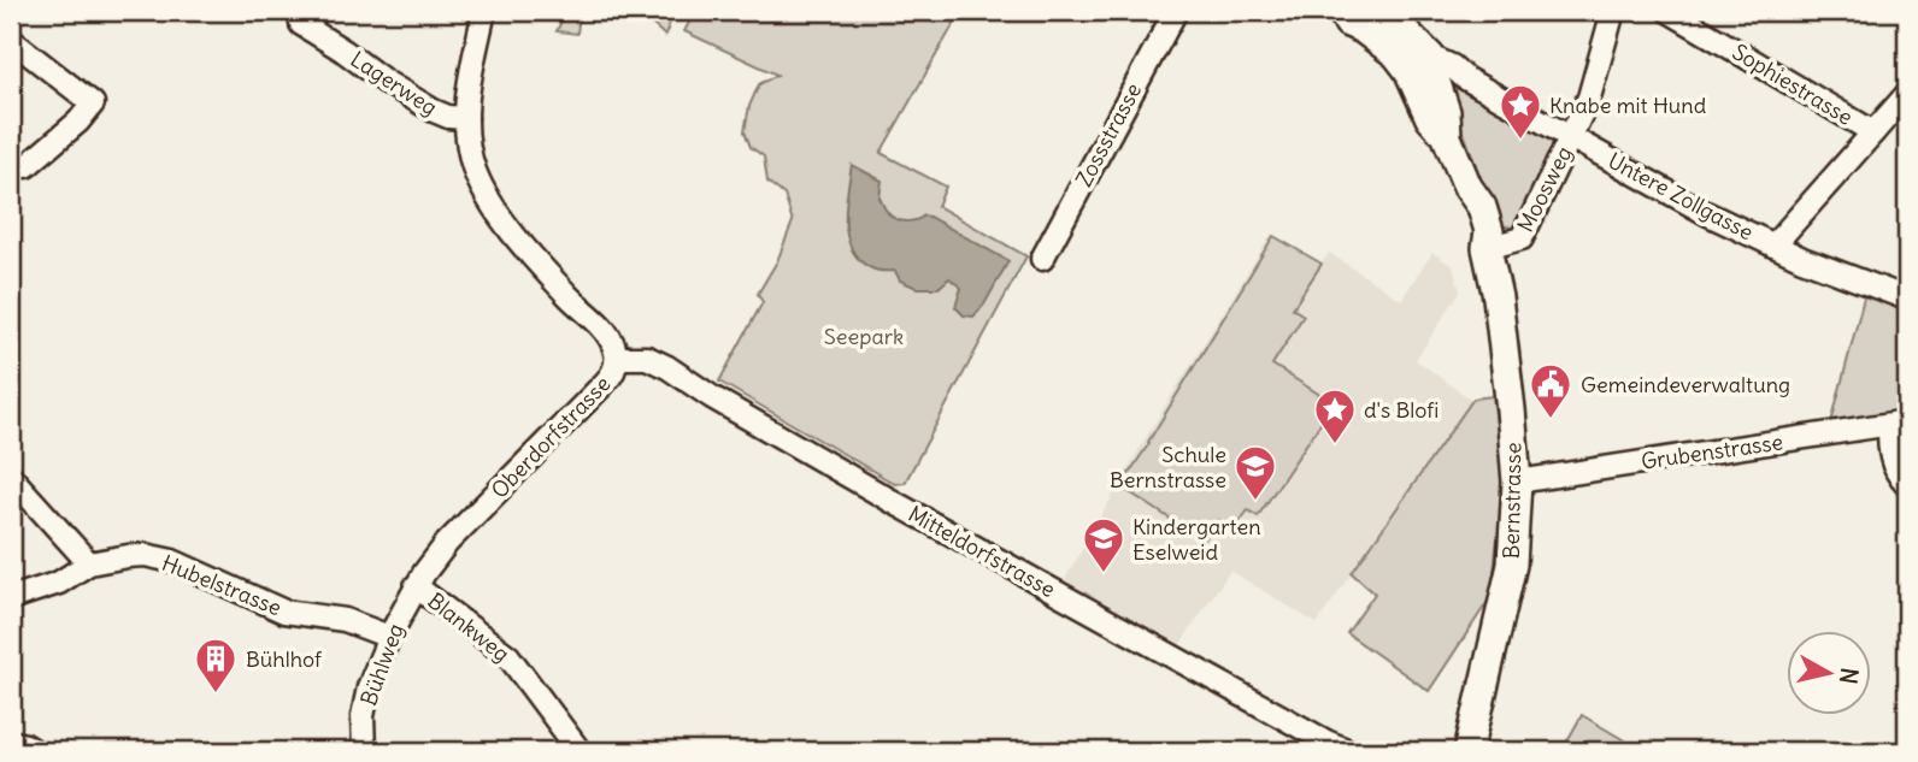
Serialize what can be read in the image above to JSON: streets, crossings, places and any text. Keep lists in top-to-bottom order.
{
  "streets": {
    "main road": ["Bernstrasse"],
    "street": [
      "Lagerweg",
      "Sophiestrasse",
      "Zossstrasse",
      "Moosweg",
      "Untere Zollgasse",
      "Oberdorfstrasse",
      "Grubenstrasse",
      "Mitteldorfstrasse",
      "Hubelstrasse",
      "Blankweg",
      "Bühlweg"
    ]
  },
  "crossings": [
    ["Lagerweg", "Oberdorfstrasse"],
    ["Moosweg", "Untere Zollgasse"],
    ["Moosweg", "Bernstrasse"],
    ["Untere Zollgasse", "Bernstrasse"],
    ["Oberdorfstrasse", "Mitteldorfstrasse"],
    ["Oberdorfstrasse", "Blankweg"],
    ["Oberdorfstrasse", "Bühlweg"],
    ["Grubenstrasse", "Bernstrasse"],
    ["Hubelstrasse", "Bühlweg"],
    ["Blankweg", "Bühlweg"]
  ],
  "parks": ["Seepark"],
  "places": {
    "place": ["Knabe mit Hund", "d's Blofi"],
    "public building": ["Gemeindeverwaltung"],
    "school or university": ["Schule Bernstrasse", "Kindergarten Eselweid"],
    "building": ["Bühlhof"]
  },
  "north": "right"
}
